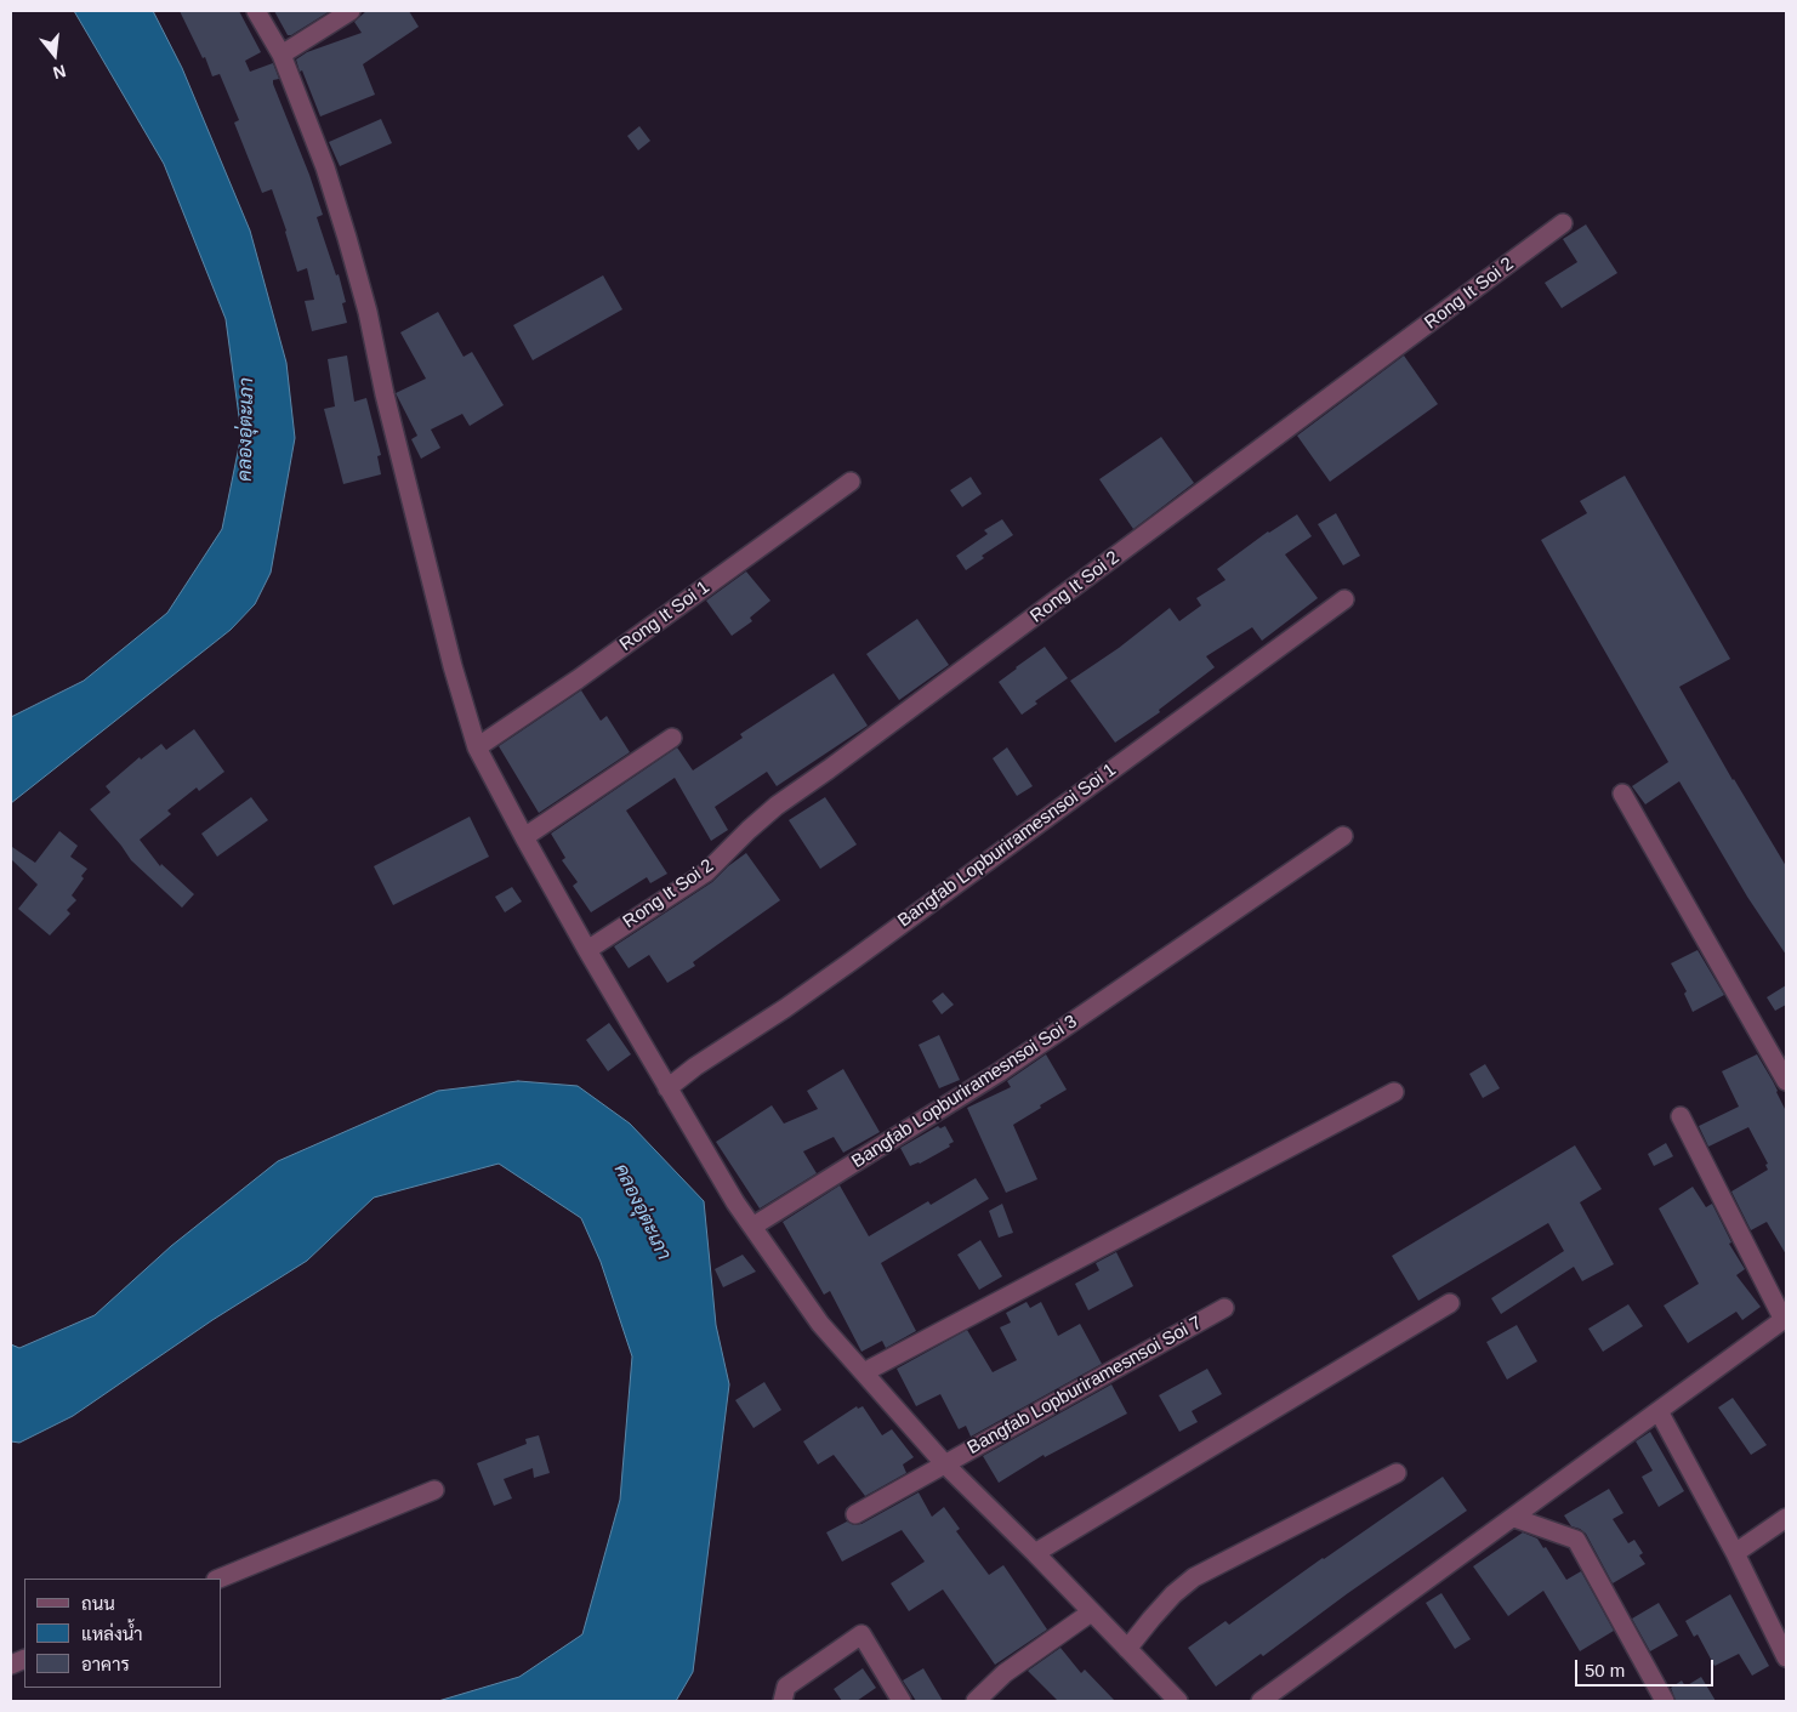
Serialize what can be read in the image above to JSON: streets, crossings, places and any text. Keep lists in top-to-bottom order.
{
  "streets": {
    "street": [
      "Rong It Soi 2",
      "Rong It Soi 1",
      "Bangfab Lopburiramesnsoi Soi 1",
      "Bangfab Lopburiramesnsoi Soi 3",
      "Bangfab Lopburiramesnsoi Soi 7"
    ]
  },
  "water": ["คลองอุ่ตะเภา"],
  "legend": ["ถนน", "แหล่งน้ำ", "อาคาร"],
  "scale_bar": "50 m",
  "north": "bottom"
}
